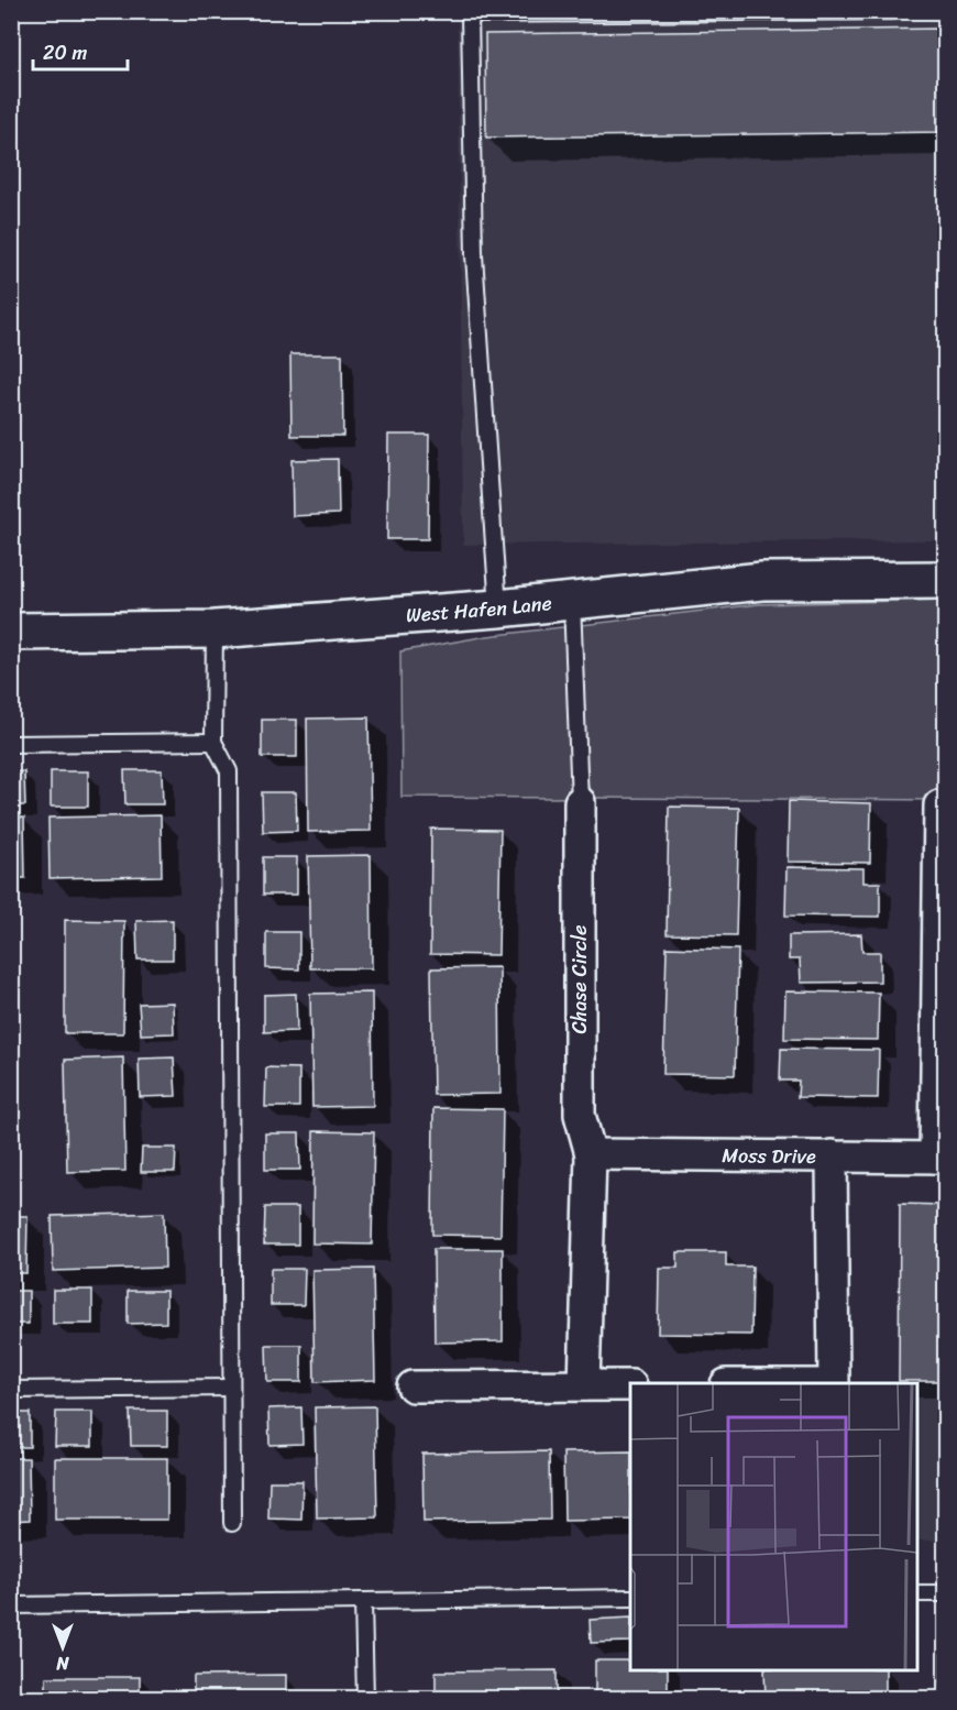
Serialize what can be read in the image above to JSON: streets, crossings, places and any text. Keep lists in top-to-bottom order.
{
  "streets": {
    "main road": ["West Hafen Lane"],
    "street": ["Chase Circle", "Moss Drive"]
  },
  "crossings": [
    ["Chase Circle", "Moss Drive"]
  ],
  "scale_bar": "20 m",
  "north": "bottom"
}
